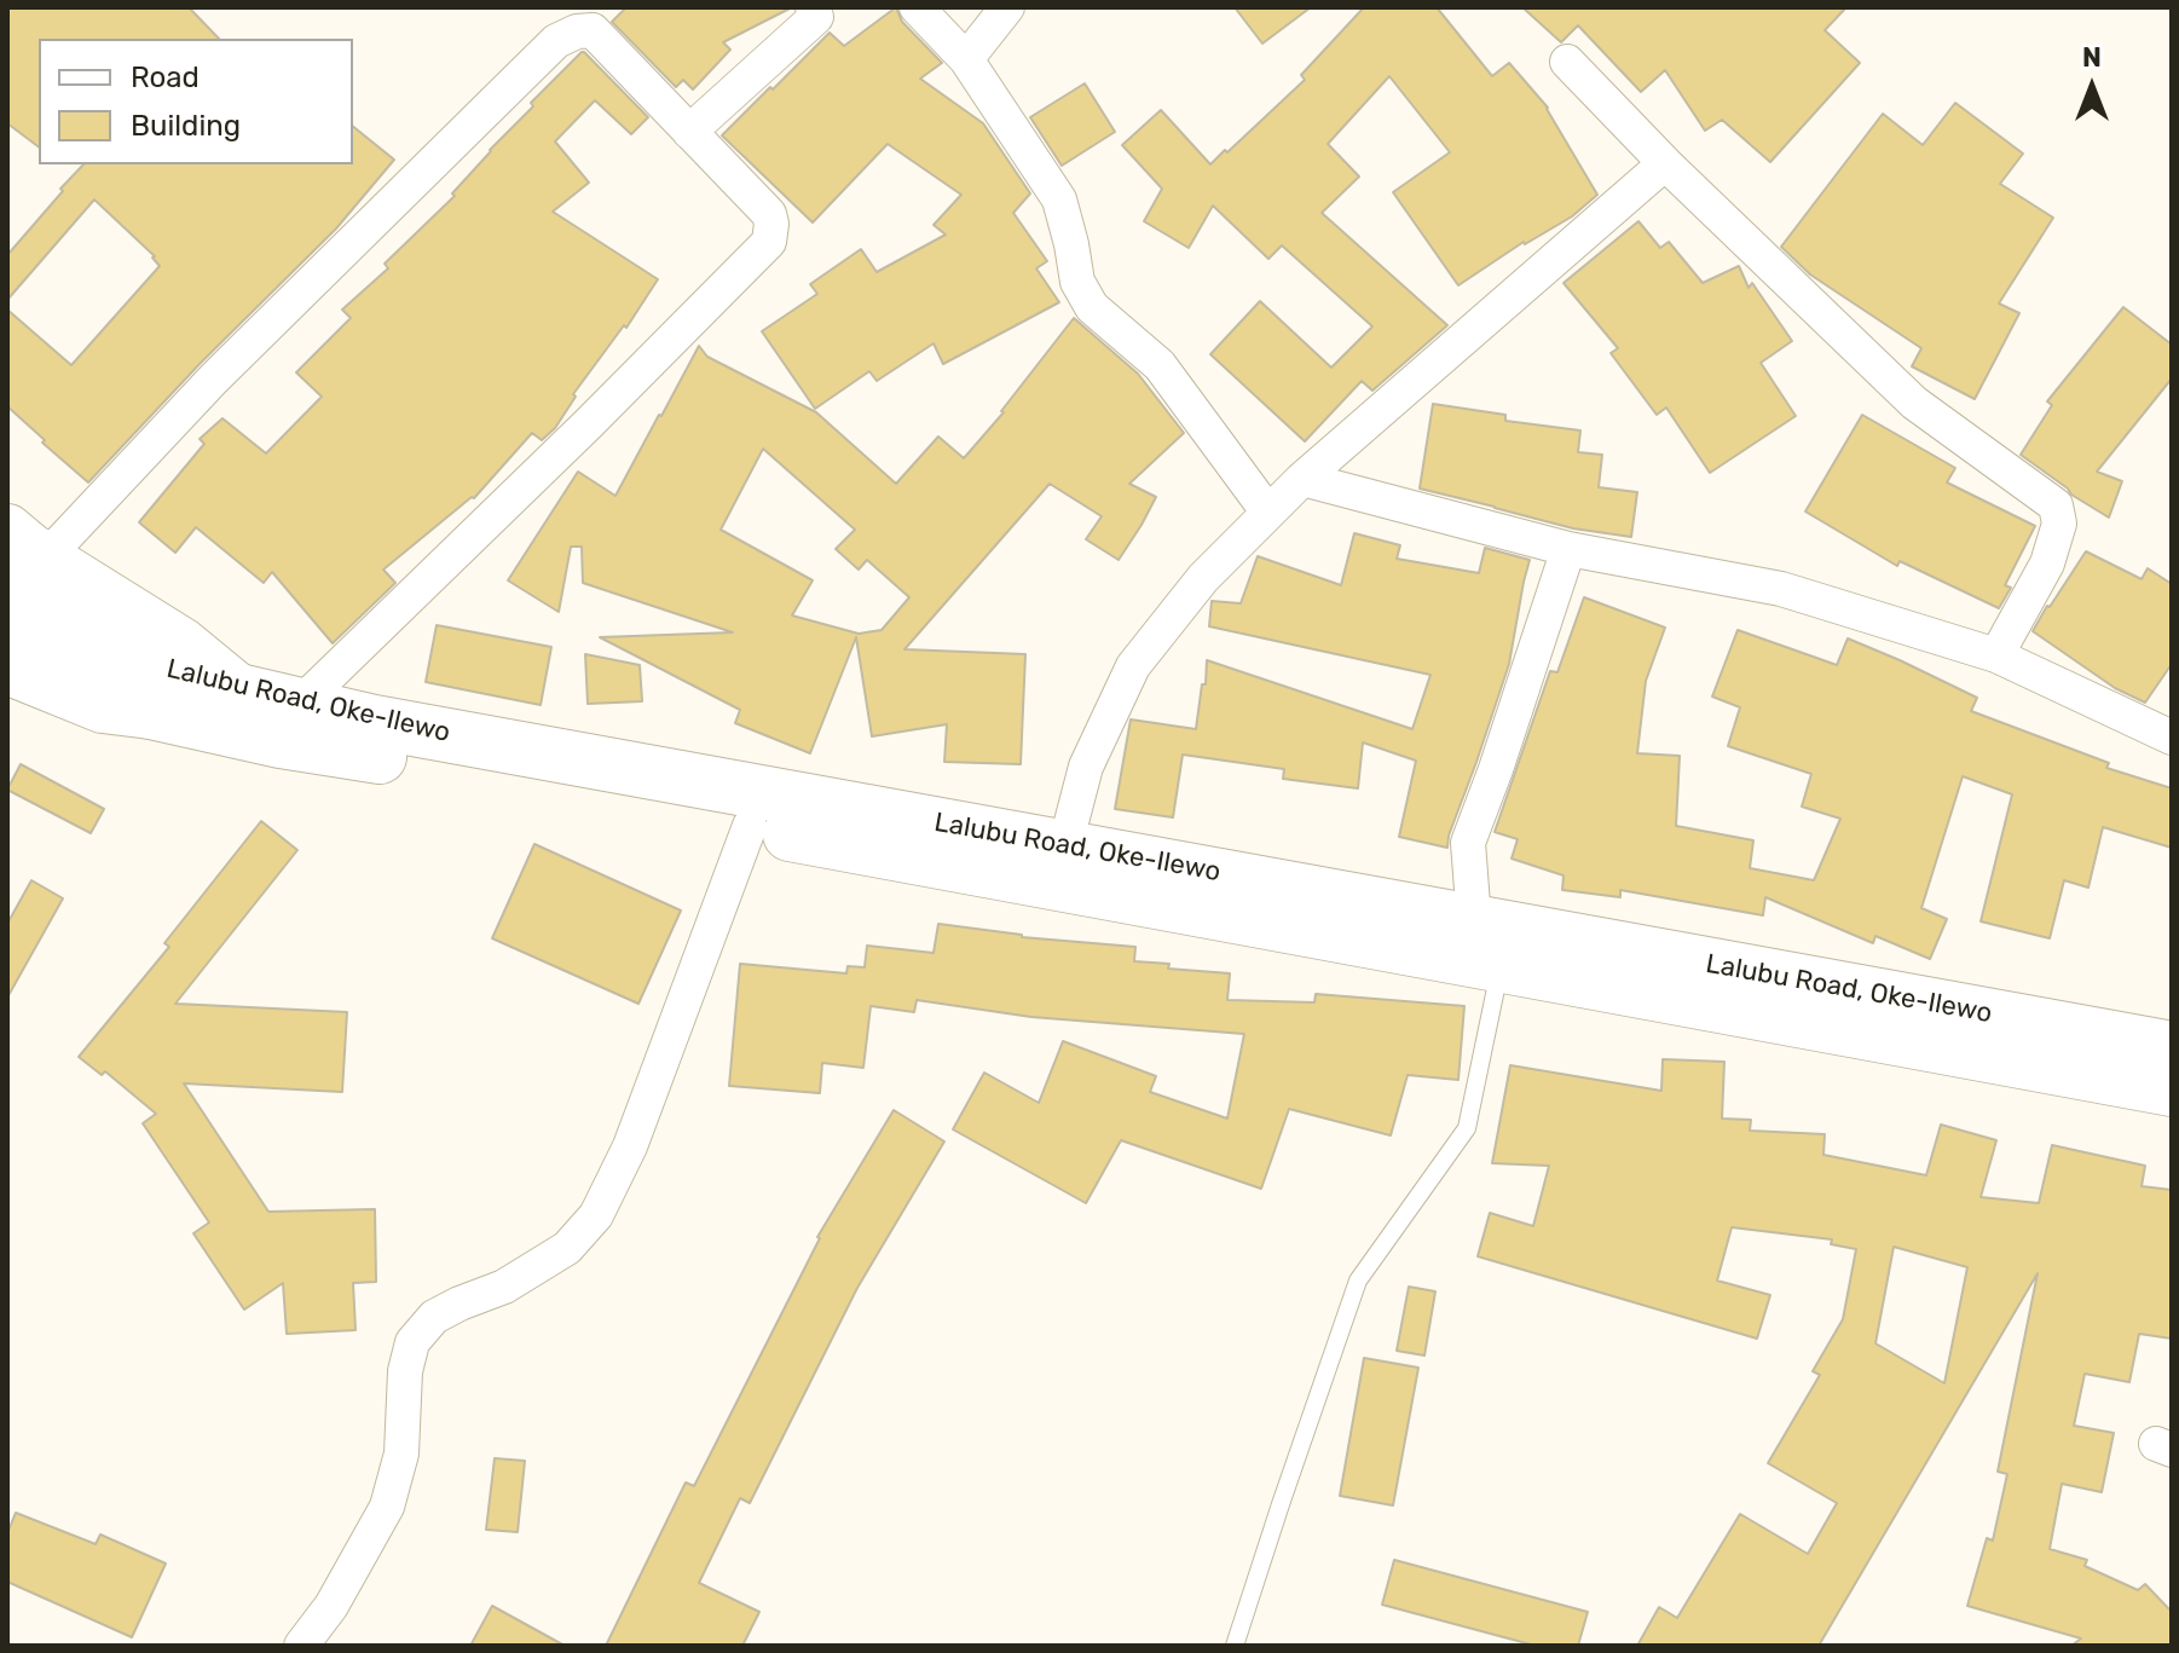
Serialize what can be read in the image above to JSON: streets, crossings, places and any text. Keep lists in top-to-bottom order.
{
  "streets": {
    "main road": ["Lalubu Road, Oke-Ilewo"]
  },
  "legend": ["Road", "Building"],
  "north": "top"
}
